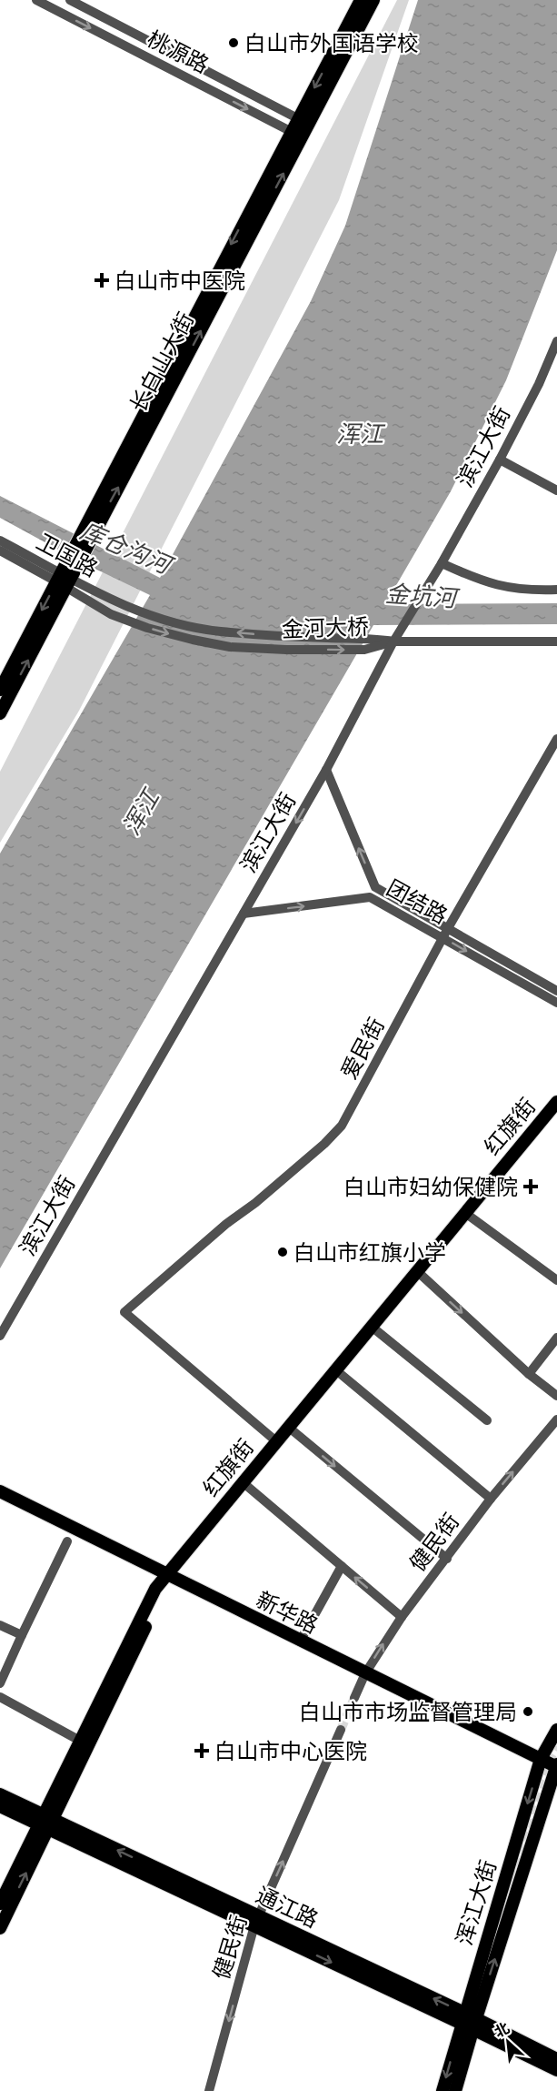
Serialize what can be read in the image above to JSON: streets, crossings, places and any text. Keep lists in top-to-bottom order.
{
  "streets": {
    "main road": [
      "长白山大街",
      "红旗街",
      "新华路",
      "浑江大街",
      "通江路"
    ],
    "street": [
      "桃源路",
      "滨江大街",
      "卫国路",
      "金河大桥",
      "团结路",
      "爱民街",
      "健民街"
    ]
  },
  "crossings": [
    ["桃源路", "长白山大街"],
    ["长白山大街", "卫国路"],
    ["滨江大街", "金河大桥"],
    ["滨江大街", "团结路"],
    ["卫国路", "金河大桥"],
    ["团结路", "爱民街"],
    ["爱民街", "红旗街"],
    ["红旗街", "新华路"],
    ["红旗街", "通江路"],
    ["健民街", "新华路"],
    ["健民街", "通江路"],
    ["新华路", "浑江大街"],
    ["浑江大街", "通江路"]
  ],
  "water": ["浑江", "库仓沟河", "金坑河"],
  "places": {
    "other": ["白山市外国语学校", "白山市红旗小学", "白山市市场监督管理局"],
    "health": ["白山市中医院", "白山市妇幼保健院", "白山市中心医院"]
  },
  "north": "top left"
}
